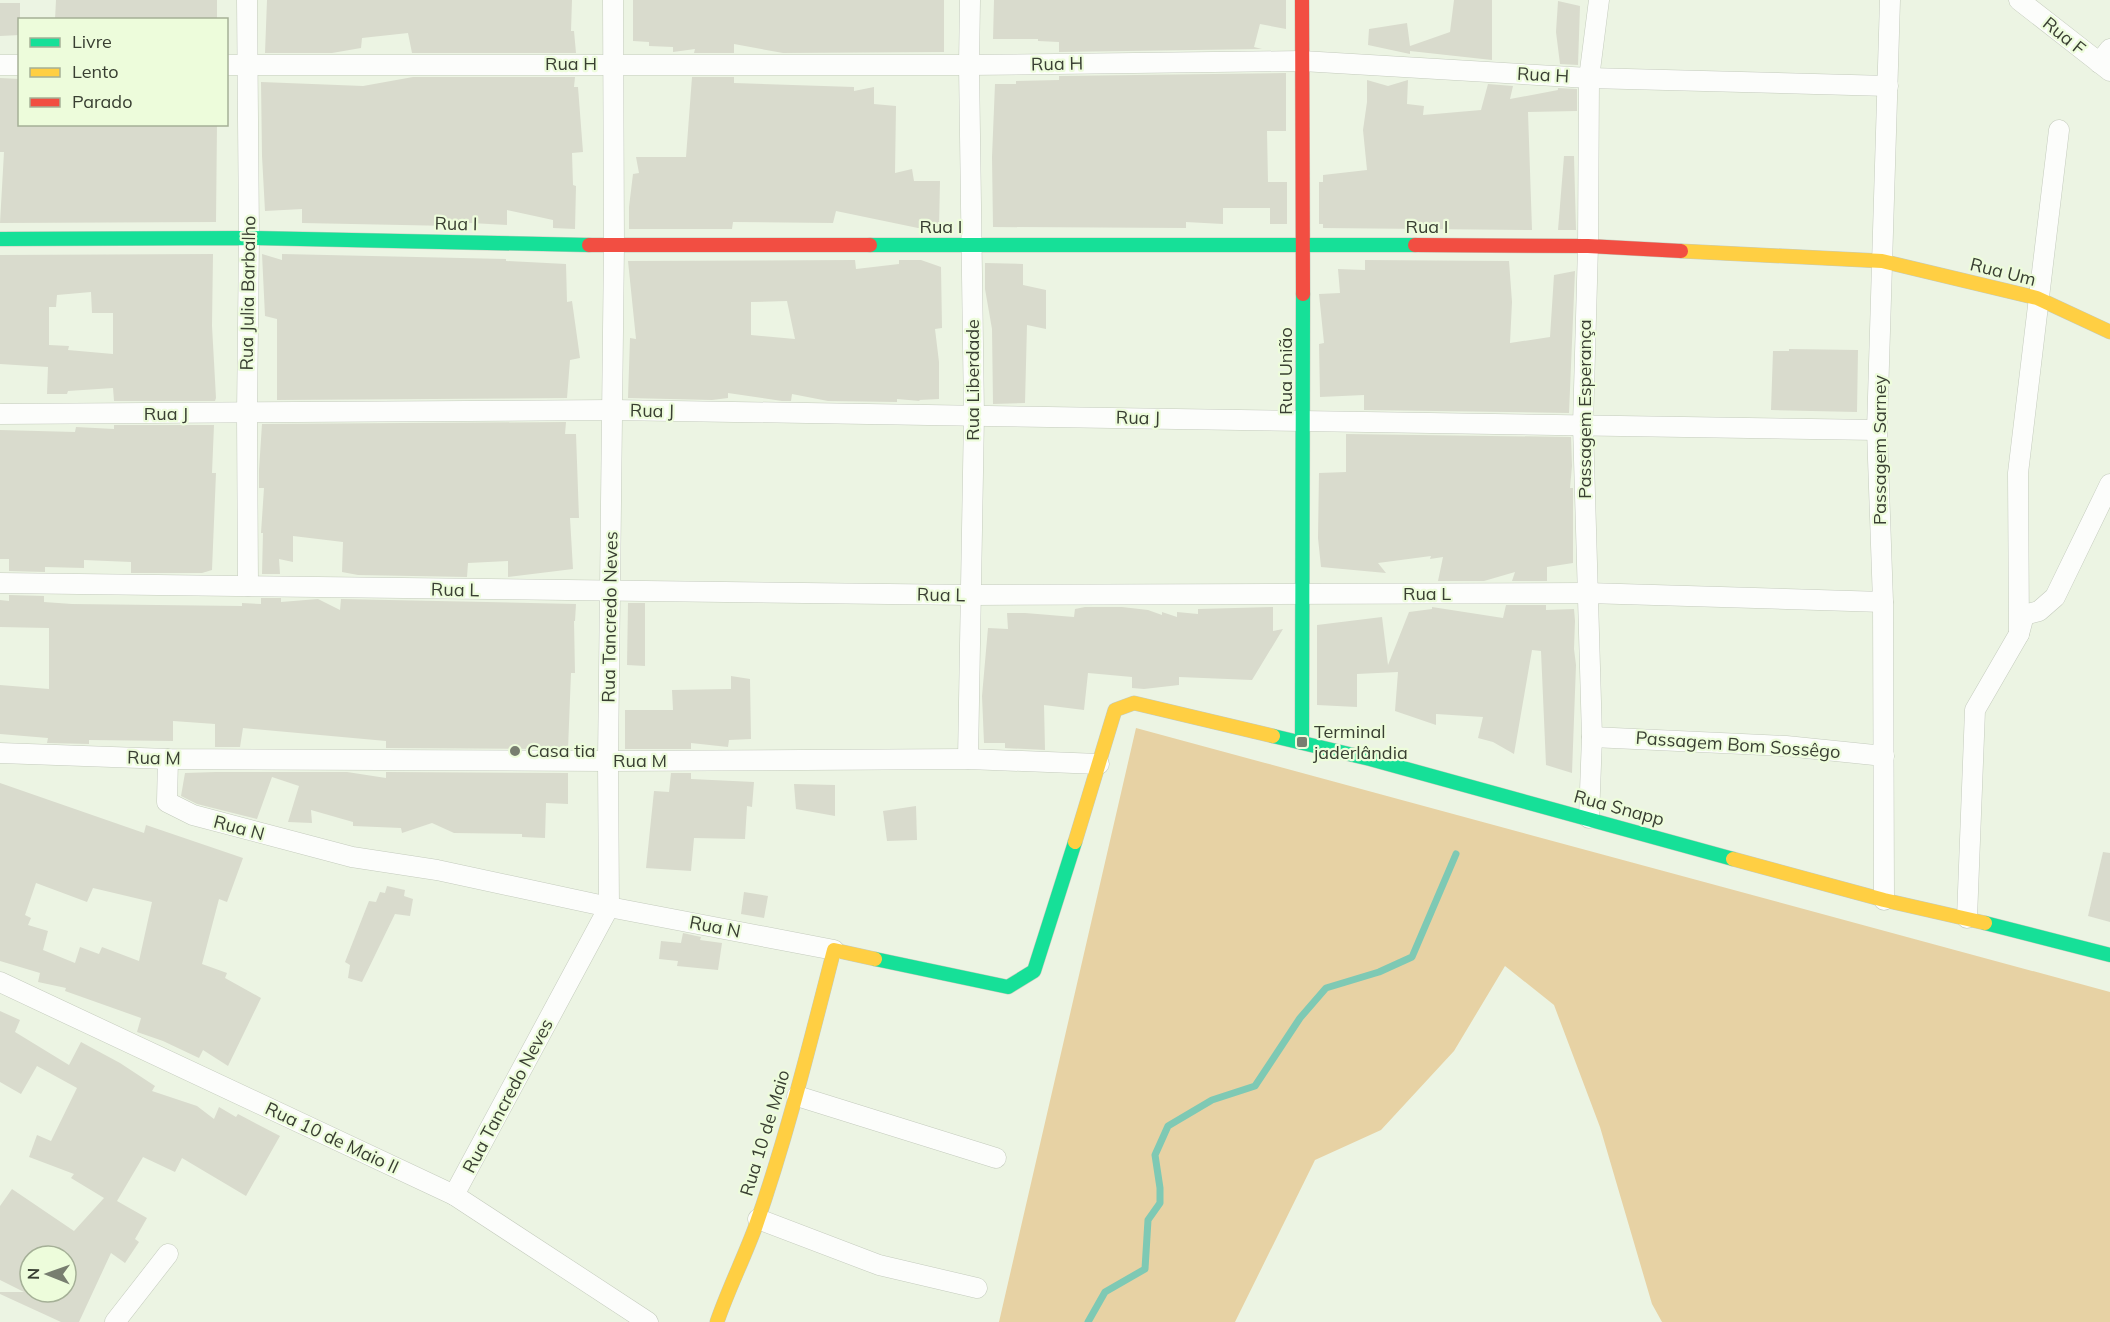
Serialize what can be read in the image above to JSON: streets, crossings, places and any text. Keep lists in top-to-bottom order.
{
  "streets": {
    "main road": [
      "Rua I",
      "Rua Um",
      "Rua União",
      "Rua Snapp",
      "Rua N",
      "Rua 10 de Maio"
    ],
    "street": [
      "Rua F",
      "Rua H",
      "Rua Julia Barbalho",
      "Rua Liberdade",
      "Passagem Esperança",
      "Rua J",
      "Passagem Sarney",
      "Rua L",
      "Rua Tancredo Neves",
      "Passagem Bom Sossêgo",
      "Rua M",
      "Rua 10 de Maio II"
    ]
  },
  "crossings": [
    ["Rua H", "Rua Julia Barbalho"],
    ["Rua H", "Rua União"],
    ["Rua H", "Rua Liberdade"],
    ["Rua H", "Passagem Esperança"],
    ["Rua H", "Passagem Sarney"],
    ["Rua H", "Rua Tancredo Neves"],
    ["Rua I", "Rua Um"],
    ["Rua I", "Rua Julia Barbalho"],
    ["Rua I", "Rua União"],
    ["Rua I", "Rua Liberdade"],
    ["Rua I", "Passagem Esperança"],
    ["Rua I", "Passagem Sarney"],
    ["Rua I", "Rua Tancredo Neves"],
    ["Rua Um", "Passagem Sarney"],
    ["Rua Julia Barbalho", "Rua J"],
    ["Rua Julia Barbalho", "Rua L"],
    ["Rua União", "Rua J"],
    ["Rua União", "Rua L"],
    ["Rua União", "Rua Snapp"],
    ["Rua Liberdade", "Rua J"],
    ["Rua Liberdade", "Rua L"],
    ["Rua Liberdade", "Rua M"],
    ["Passagem Esperança", "Rua L"],
    ["Passagem Esperança", "Passagem Bom Sossêgo"],
    ["Passagem Esperança", "Rua Snapp"],
    ["Rua J", "Rua Tancredo Neves"],
    ["Passagem Sarney", "Rua L"],
    ["Passagem Sarney", "Passagem Bom Sossêgo"],
    ["Passagem Sarney", "Rua Snapp"],
    ["Rua L", "Rua Tancredo Neves"],
    ["Rua Tancredo Neves", "Rua M"],
    ["Rua Tancredo Neves", "Rua N"],
    ["Rua Tancredo Neves", "Rua 10 de Maio II"],
    ["Rua M", "Rua N"],
    ["Rua Snapp", "Rua N"],
    ["Rua N", "Rua 10 de Maio"]
  ],
  "places": {
    "transit": ["Terminal jaderlândia"],
    "other": ["Casa tia"]
  },
  "legend": ["Livre", "Lento", "Parado"],
  "north": "left"
}
